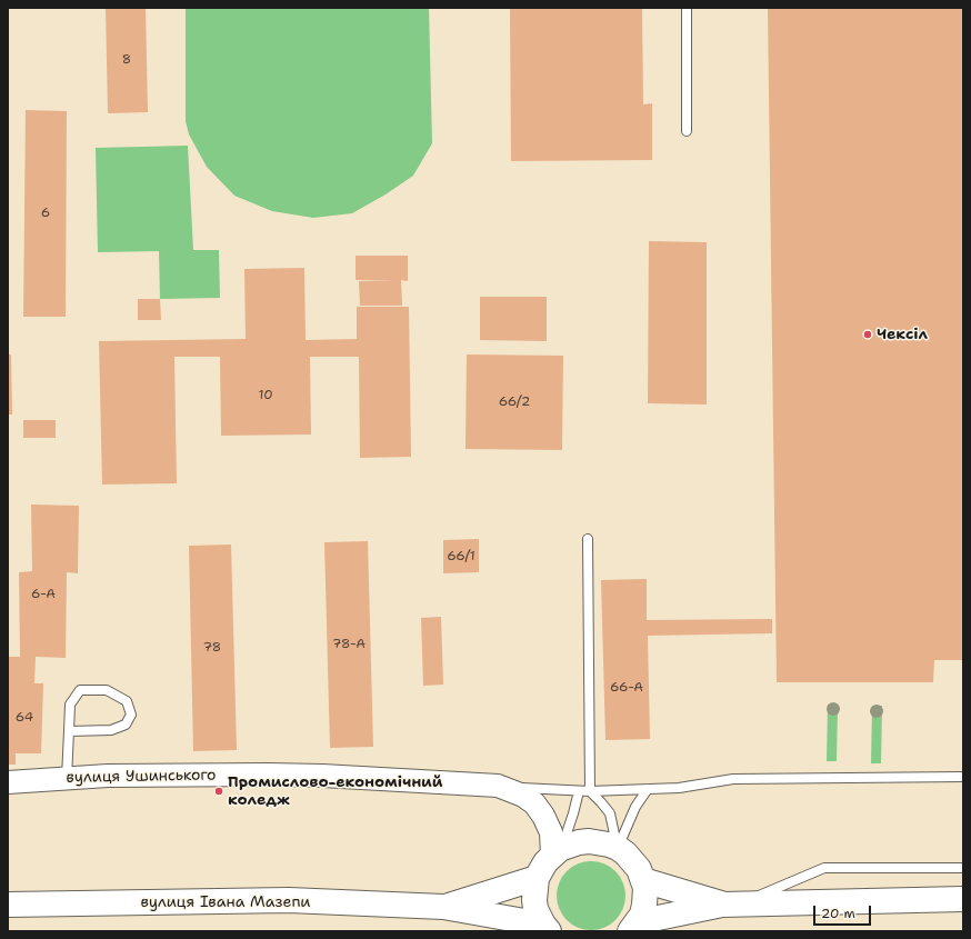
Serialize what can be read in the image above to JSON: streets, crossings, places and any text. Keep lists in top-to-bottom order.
{
  "streets": {
    "main road": ["вулиця Івана Мазепи"],
    "street": ["вулиця Ушинського"]
  },
  "crossings": [
    ["вулиця Ушинського", "вулиця Івана Мазепи"]
  ],
  "places": ["Чексіл", "Промислово-економічний коледж"],
  "house_numbers": [
    "8",
    "6",
    "10",
    "66/2",
    "66/1",
    "6-А",
    "78-А",
    "78",
    "66-А",
    "64"
  ],
  "scale_bar": "20 m"
}
